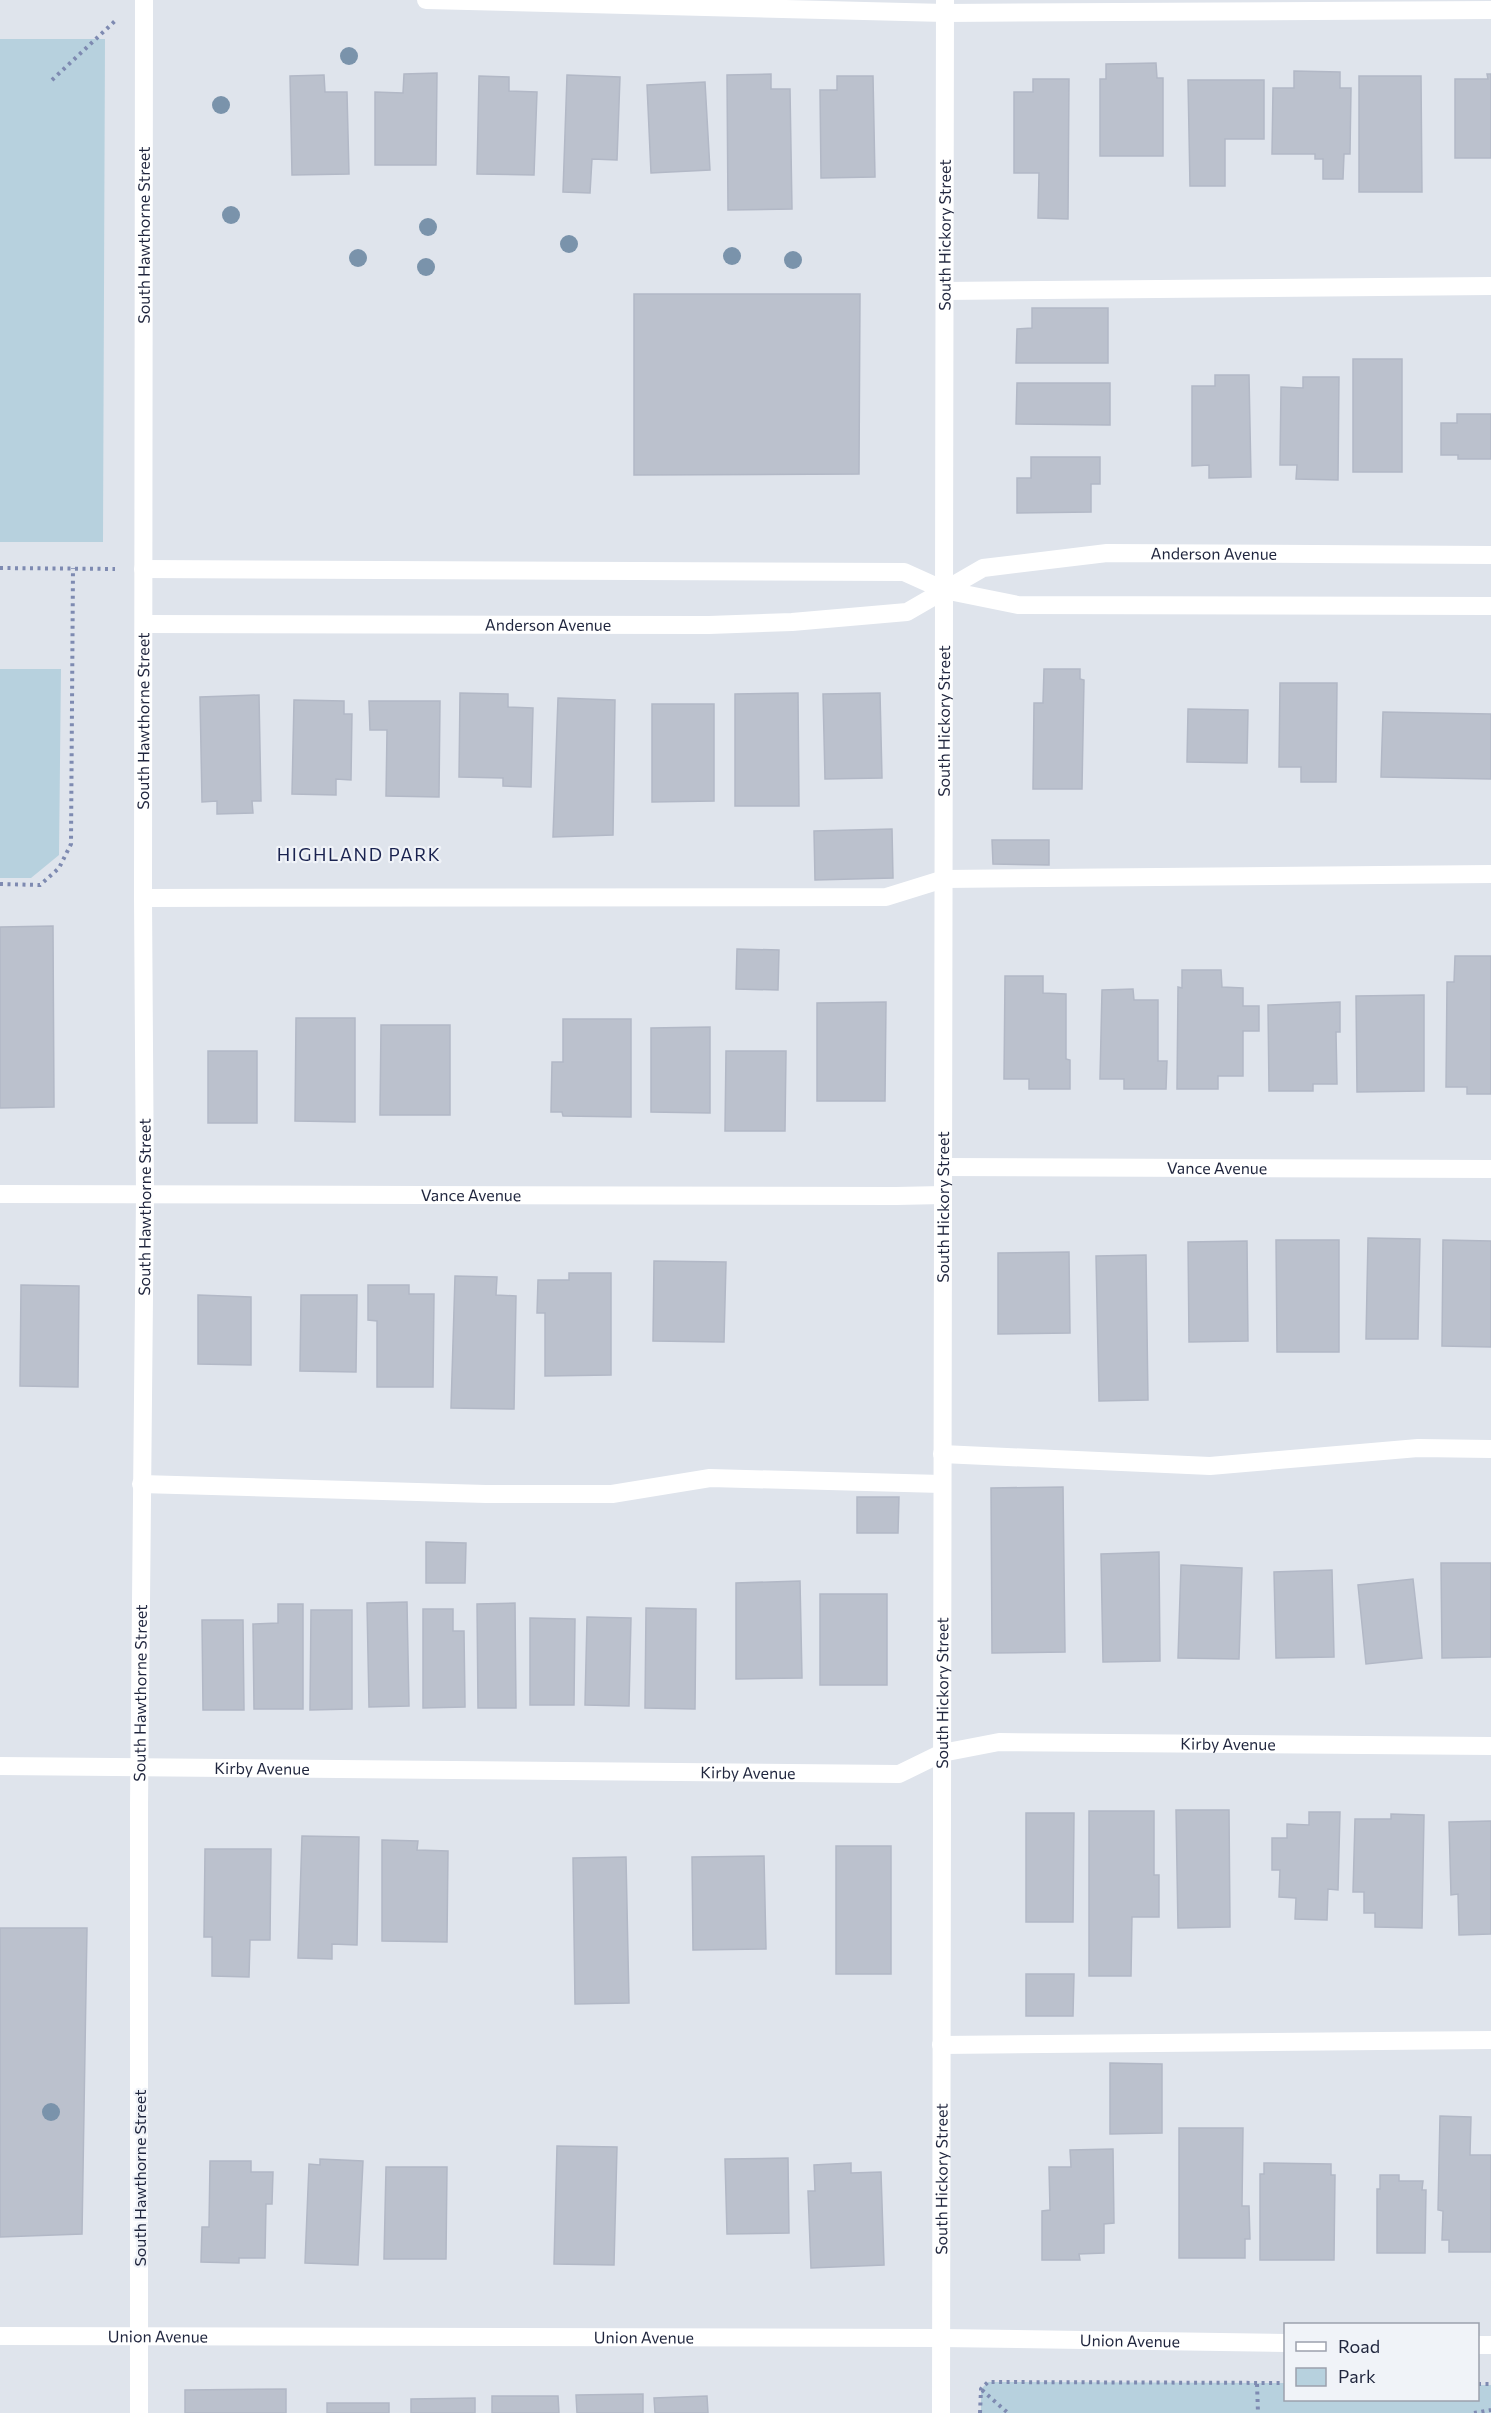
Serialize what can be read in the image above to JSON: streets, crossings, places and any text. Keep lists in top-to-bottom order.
{
  "streets": {
    "street": [
      "South Hawthorne Street",
      "South Hickory Street",
      "Anderson Avenue",
      "Vance Avenue",
      "Kirby Avenue",
      "Union Avenue"
    ]
  },
  "crossings": [
    ["South Hawthorne Street", "Anderson Avenue"],
    ["South Hawthorne Street", "Vance Avenue"],
    ["South Hawthorne Street", "Kirby Avenue"],
    ["South Hawthorne Street", "Union Avenue"],
    ["South Hickory Street", "Anderson Avenue"],
    ["South Hickory Street", "Vance Avenue"],
    ["South Hickory Street", "Kirby Avenue"],
    ["South Hickory Street", "Union Avenue"]
  ],
  "districts": ["HIGHLAND PARK"],
  "legend": ["Road", "Park"]
}
